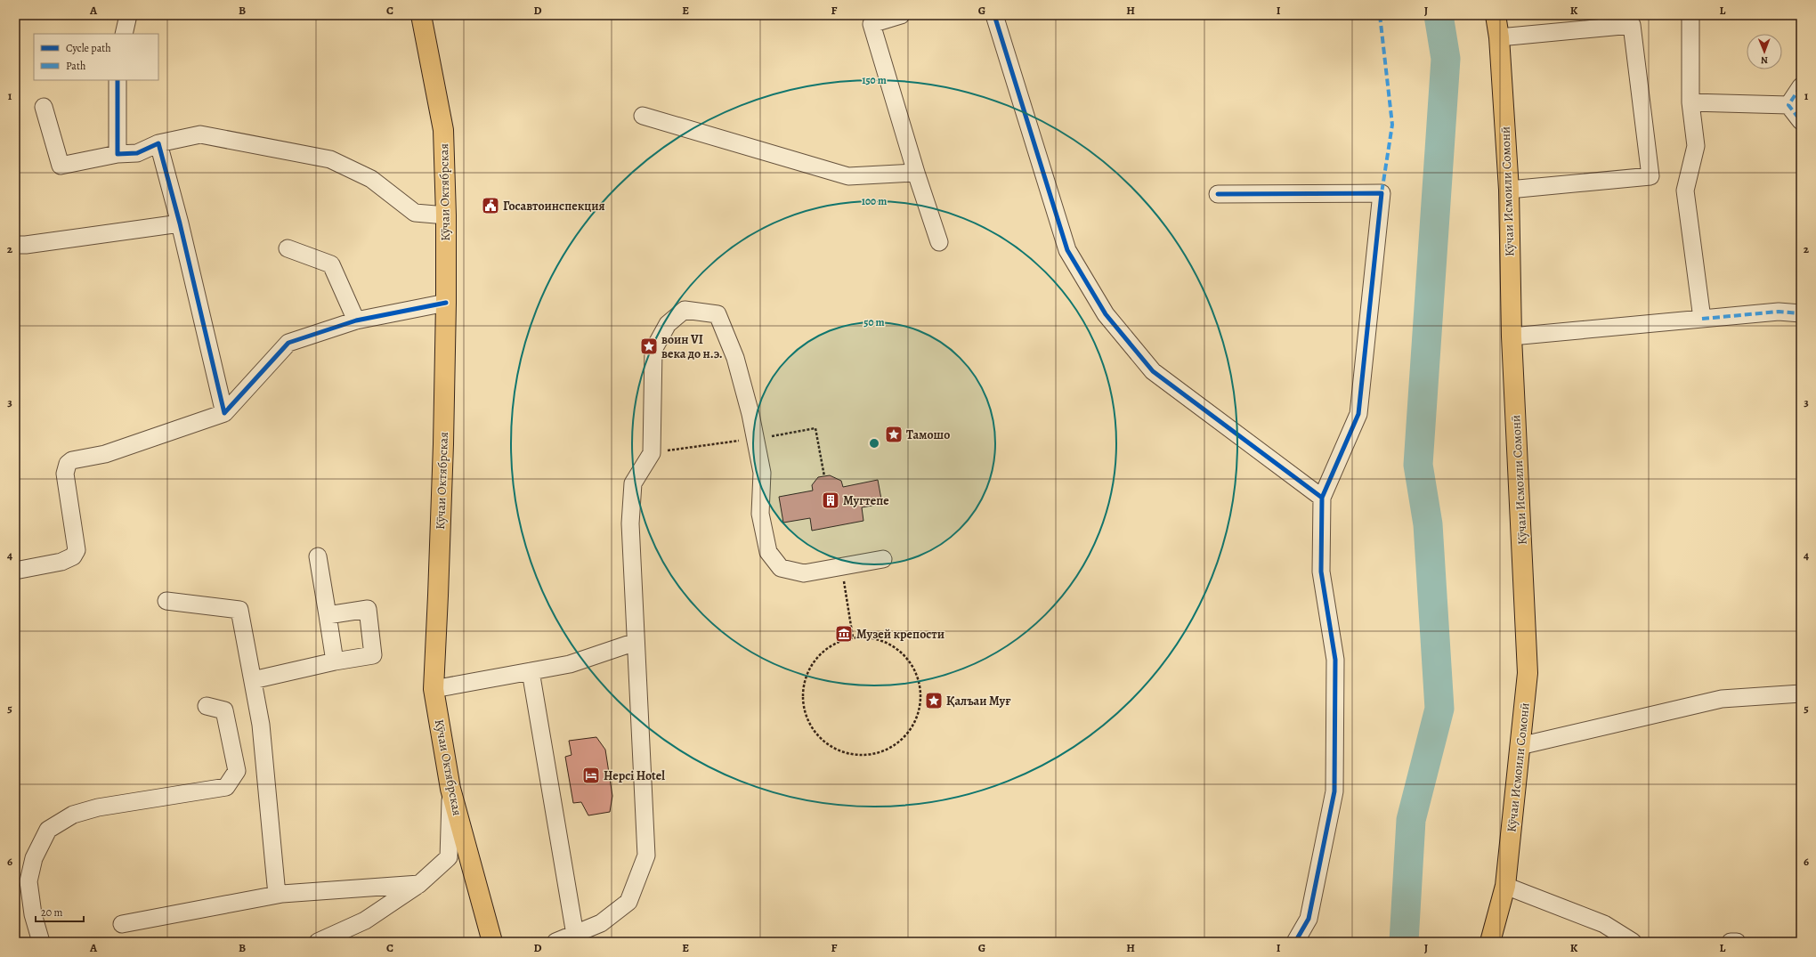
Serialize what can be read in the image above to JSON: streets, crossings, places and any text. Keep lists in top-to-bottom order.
{
  "streets": {
    "main road": ["Кӯчаи Исмоили Сомонӣ", "Кӯчаи Октябрская"]
  },
  "places": {
    "public building": ["Госавтоинспекция"],
    "place": ["воин VI века до н.э.", "Тамошо", "Қалъаи Муғ"],
    "building": ["Мугтепе"],
    "museum": ["Музей крепости"],
    "hotel": ["Hepci Hotel"]
  },
  "legend": ["Cycle path", "Path"],
  "scale_bar": "20 m",
  "north": "bottom",
  "grid": {
    "columns": [
      "A",
      "B",
      "C",
      "D",
      "E",
      "F",
      "G",
      "H",
      "I",
      "J",
      "K",
      "L"
    ],
    "rows": [
      "1",
      "2",
      "3",
      "4",
      "5",
      "6"
    ]
  },
  "rings": ["150 m", "100 m", "50 m"]
}
